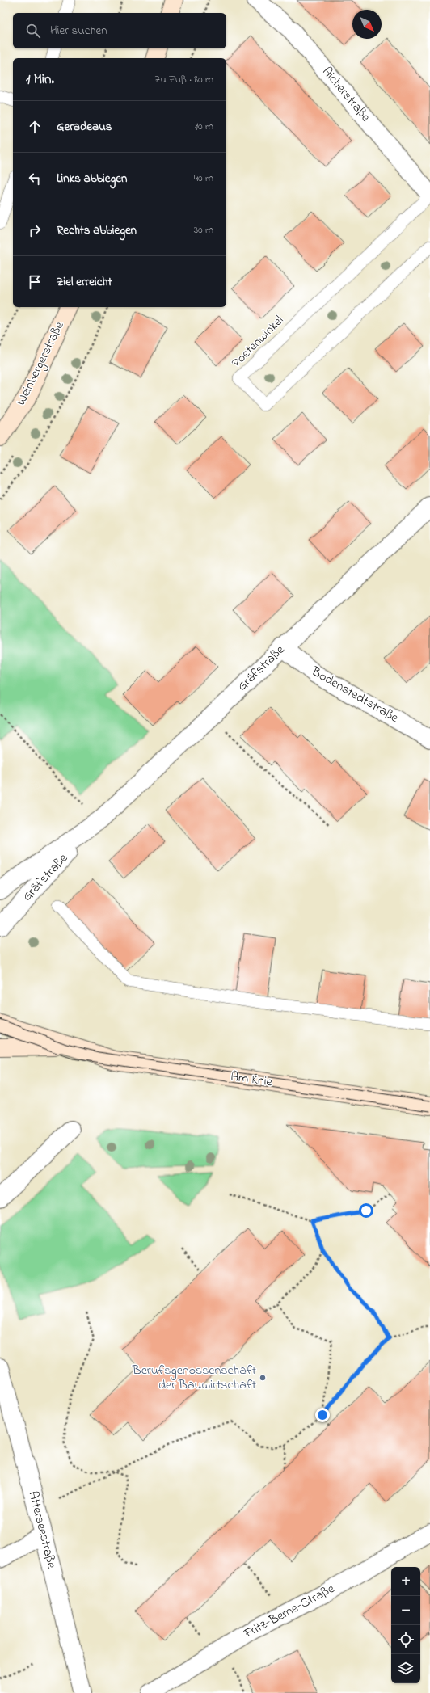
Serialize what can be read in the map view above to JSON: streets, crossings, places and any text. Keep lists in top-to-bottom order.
{
  "streets": {
    "main road": ["Weinbergerstraße", "Am Knie"],
    "street": [
      "Aicherstraße",
      "Gräfstraße",
      "Bodenstedtstraße",
      "Atterseestraße",
      "Fritz-Berne-Straße"
    ],
    "lane": ["Poetenwinkel"]
  },
  "crossings": [
    ["Aicherstraße", "Poetenwinkel"],
    ["Gräfstraße", "Bodenstedtstraße"]
  ],
  "places": ["Berufsgenossenschaft der Bauwirtschaft"],
  "north": "bottom right",
  "page": {
    "search": "Hier suchen",
    "heading": ["1 Min.", "Zu Fuß · 80 m"],
    "list": [
      ["Geradeaus", "10 m"],
      ["Links abbiegen", "40 m"],
      ["Rechts abbiegen", "30 m"],
      "Ziel erreicht"
    ],
    "map_buttons": ["+", "−"]
  }
}
